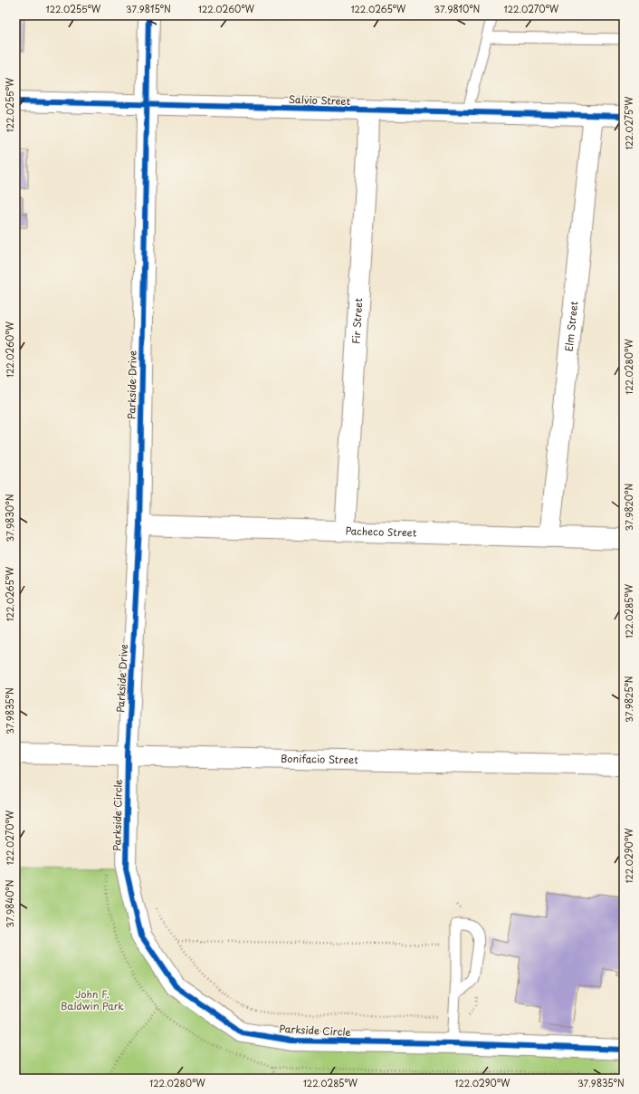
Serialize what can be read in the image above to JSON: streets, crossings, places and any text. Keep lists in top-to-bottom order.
{
  "streets": {
    "street": [
      "Salvio Street",
      "Fir Street",
      "Elm Street",
      "Parkside Drive",
      "Pacheco Street",
      "Bonifacio Street",
      "Parkside Circle"
    ]
  },
  "crossings": [
    ["Salvio Street", "Fir Street"],
    ["Salvio Street", "Elm Street"],
    ["Salvio Street", "Parkside Drive"],
    ["Fir Street", "Pacheco Street"],
    ["Elm Street", "Pacheco Street"],
    ["Parkside Drive", "Pacheco Street"],
    ["Parkside Drive", "Bonifacio Street"],
    ["Parkside Drive", "Parkside Circle"],
    ["Bonifacio Street", "Parkside Circle"]
  ],
  "parks": ["John F. Baldwin Park"],
  "coordinates": [
    "122.0255°W",
    "37.9815°N",
    "122.0260°W",
    "122.0265°W",
    "37.9810°N",
    "122.0270°W",
    "122.0275°W",
    "122.0280°W",
    "37.9820°N",
    "37.9830°N",
    "122.0285°W",
    "37.9825°N",
    "37.9835°N",
    "122.0290°W",
    "37.9840°N"
  ]
}
